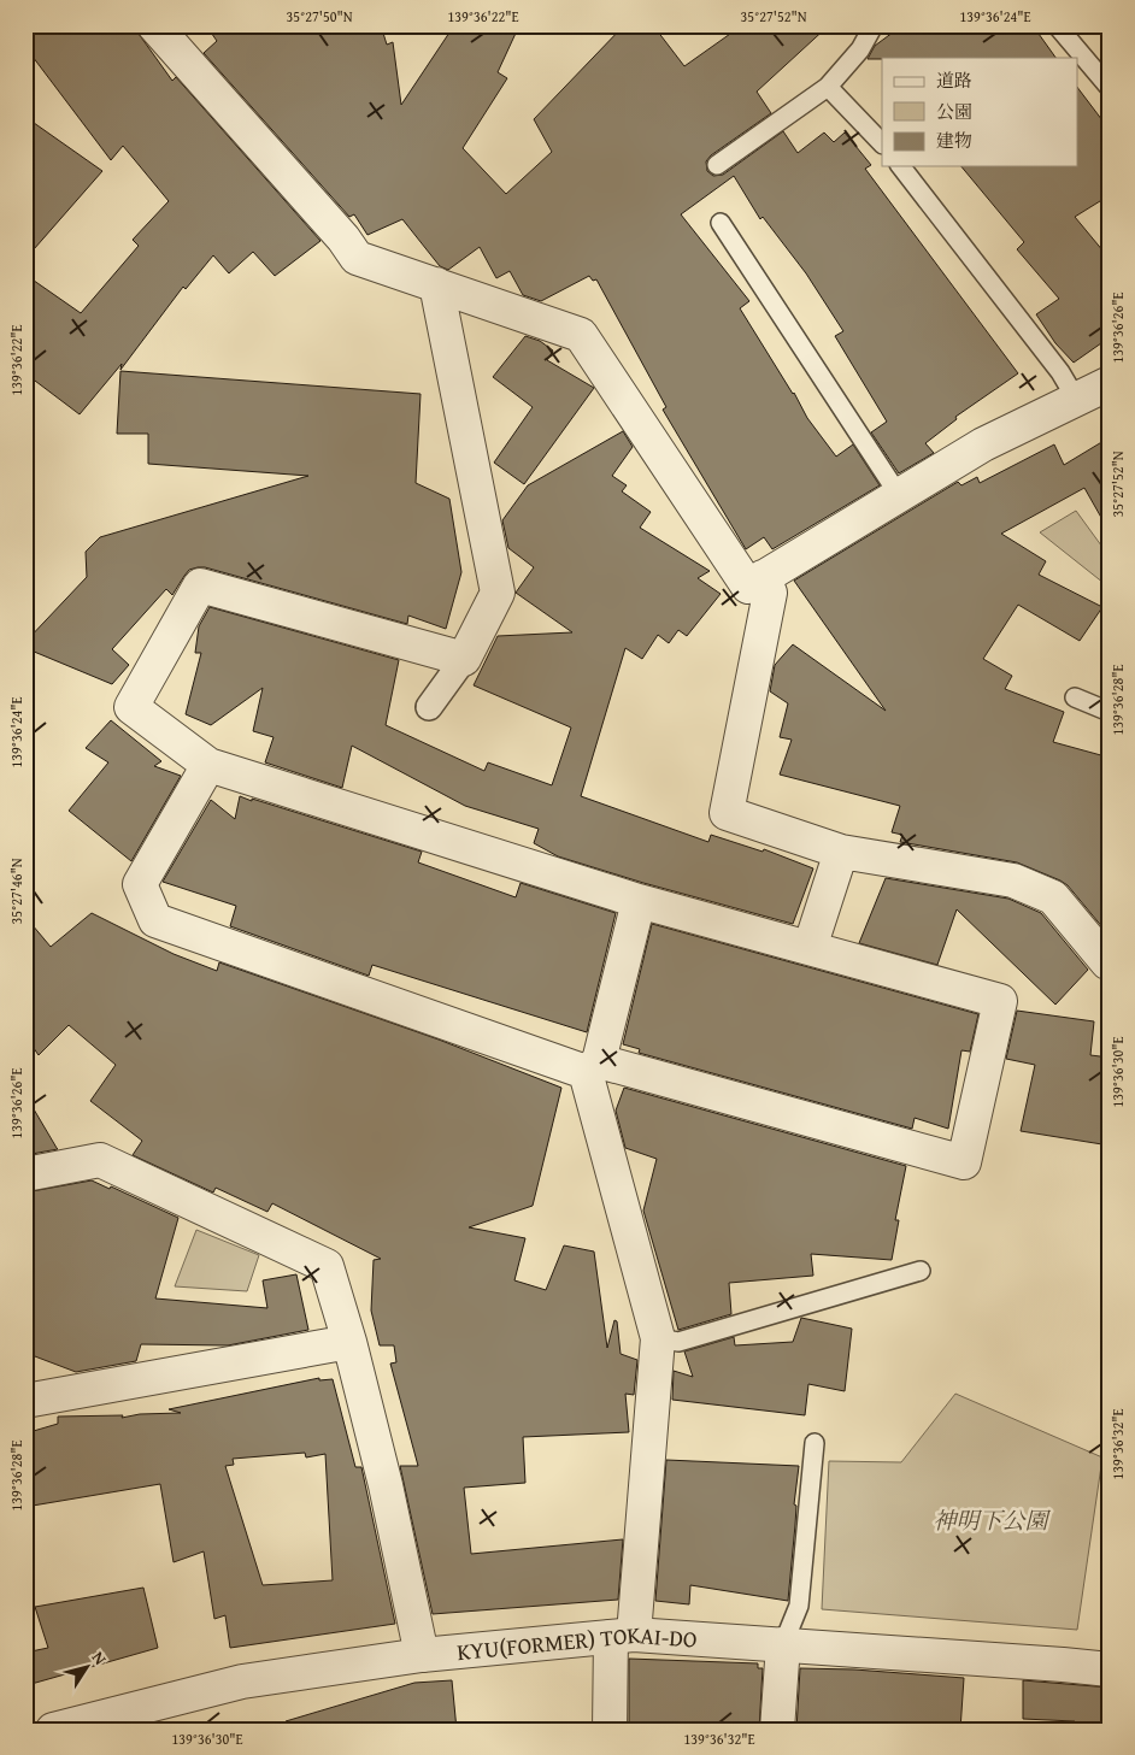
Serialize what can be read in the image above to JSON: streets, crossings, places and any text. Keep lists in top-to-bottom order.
{
  "streets": {
    "street": ["KYU(FORMER) TOKAI-DO"]
  },
  "parks": ["神明下公園"],
  "legend": ["道路", "公園", "建物"],
  "north": "top right",
  "coordinates": [
    "35°27'50\"N",
    "139°36'22\"E",
    "35°27'52\"N",
    "139°36'24\"E",
    "139°36'26\"E",
    "139°36'28\"E",
    "35°27'46\"N",
    "139°36'30\"E",
    "139°36'32\"E"
  ]
}
